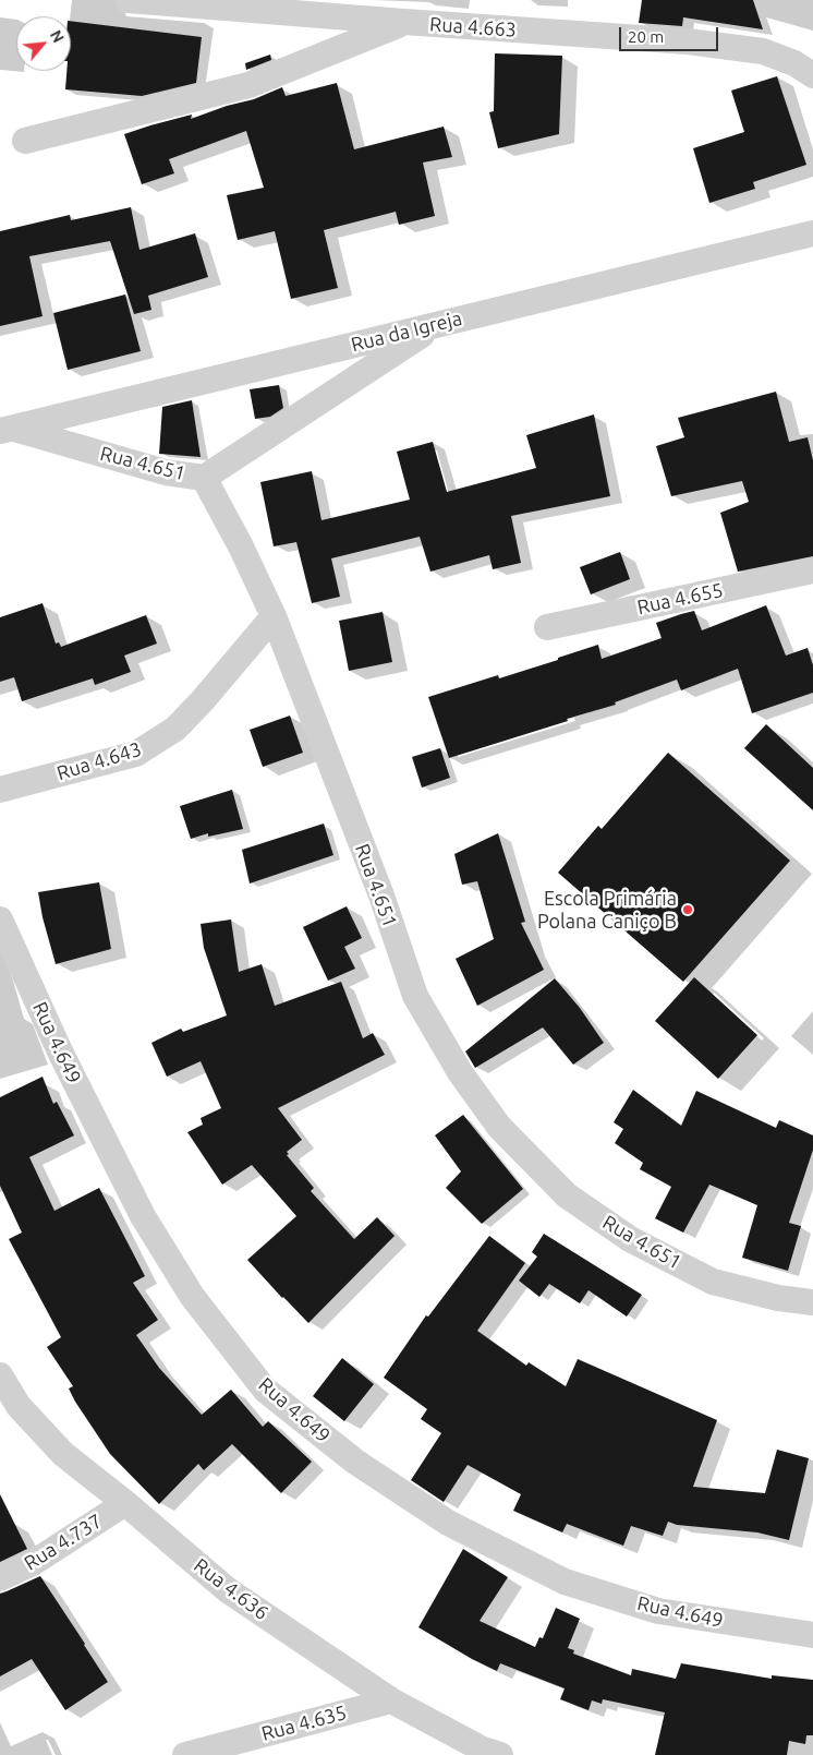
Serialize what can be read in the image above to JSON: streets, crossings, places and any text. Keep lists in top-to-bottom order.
{
  "streets": {
    "street": [
      "Rua 4.663",
      "Rua da Igreja",
      "Rua 4.651",
      "Rua 4.655",
      "Rua 4.643",
      "Rua 4.649",
      "Rua 4.737",
      "Rua 4.636",
      "Rua 4.635"
    ]
  },
  "crossings": [
    ["Rua da Igreja", "Rua 4.651"],
    ["Rua 4.651", "Rua 4.643"],
    ["Rua 4.737", "Rua 4.636"],
    ["Rua 4.636", "Rua 4.635"]
  ],
  "places": ["Escola Primária Polana Caniço B"],
  "scale_bar": "20 m",
  "north": "top right"
}
